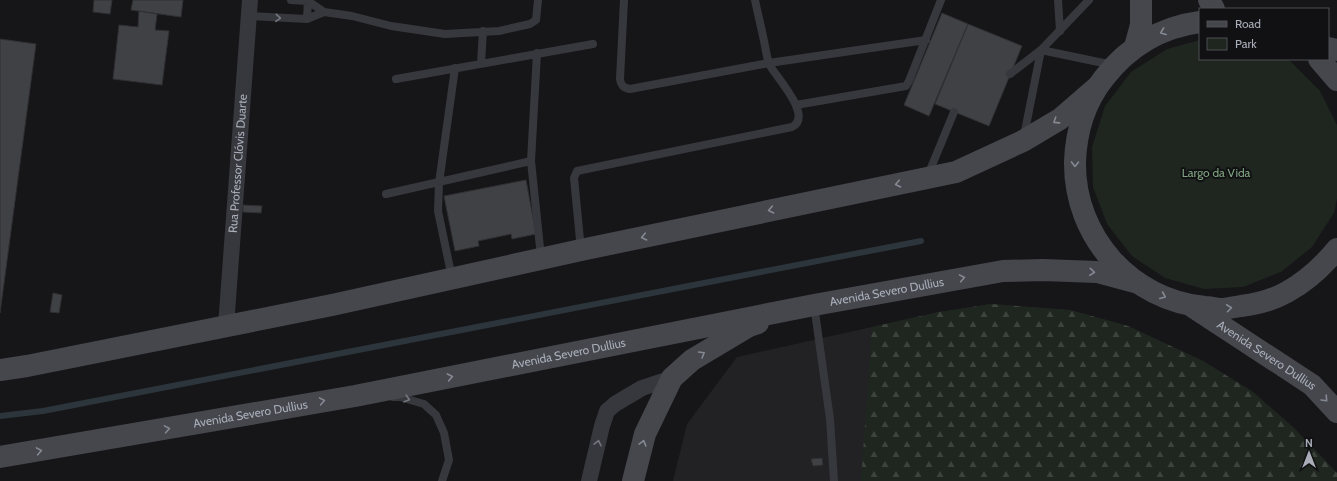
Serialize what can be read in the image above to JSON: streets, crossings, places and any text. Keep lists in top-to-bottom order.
{
  "streets": {
    "main road": ["Avenida Severo Dullius"],
    "street": ["Rua Professor Clóvis Duarte"]
  },
  "parks": ["Largo da Vida"],
  "legend": ["Road", "Park"],
  "north": "top"
}
